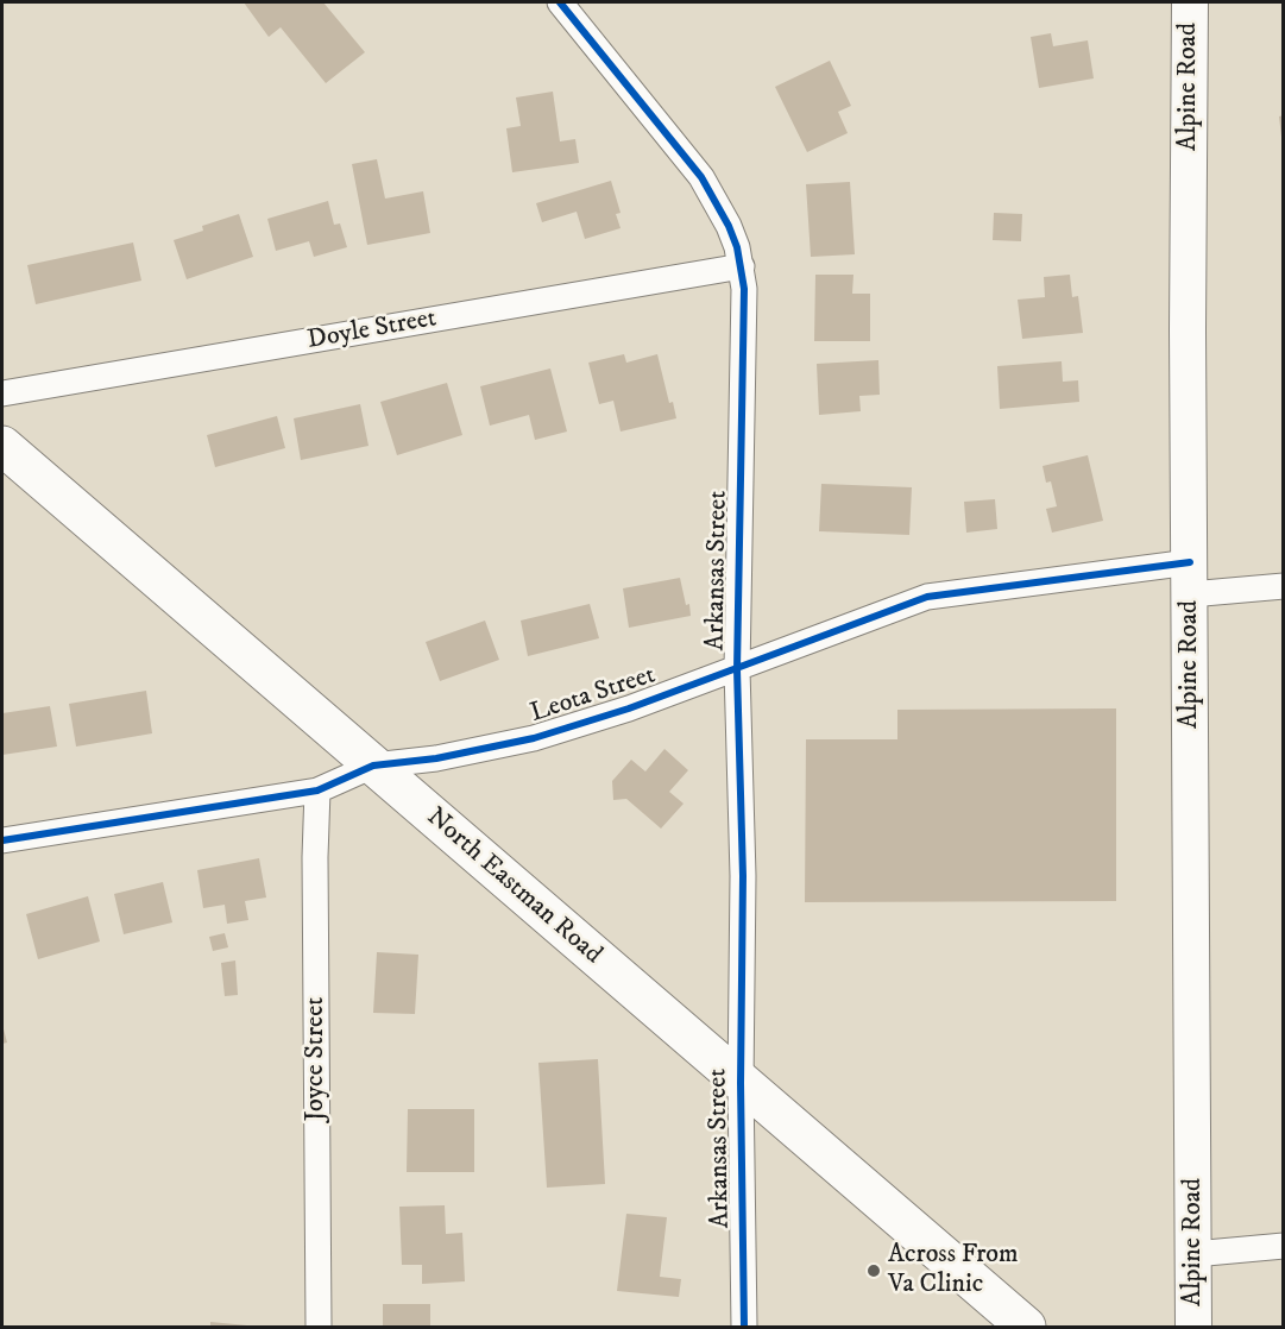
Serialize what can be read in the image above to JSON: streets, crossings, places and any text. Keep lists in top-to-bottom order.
{
  "streets": {
    "main road": ["Alpine Road", "North Eastman Road"],
    "street": [
      "Doyle Street",
      "Arkansas Street",
      "Leota Street",
      "Joyce Street"
    ]
  },
  "crossings": [
    ["Alpine Road", "Leota Street"],
    ["Doyle Street", "Arkansas Street"],
    ["Arkansas Street", "Leota Street"],
    ["Arkansas Street", "North Eastman Road"],
    ["Leota Street", "North Eastman Road"],
    ["Leota Street", "Joyce Street"]
  ],
  "places": ["Across From Va Clinic"]
}
